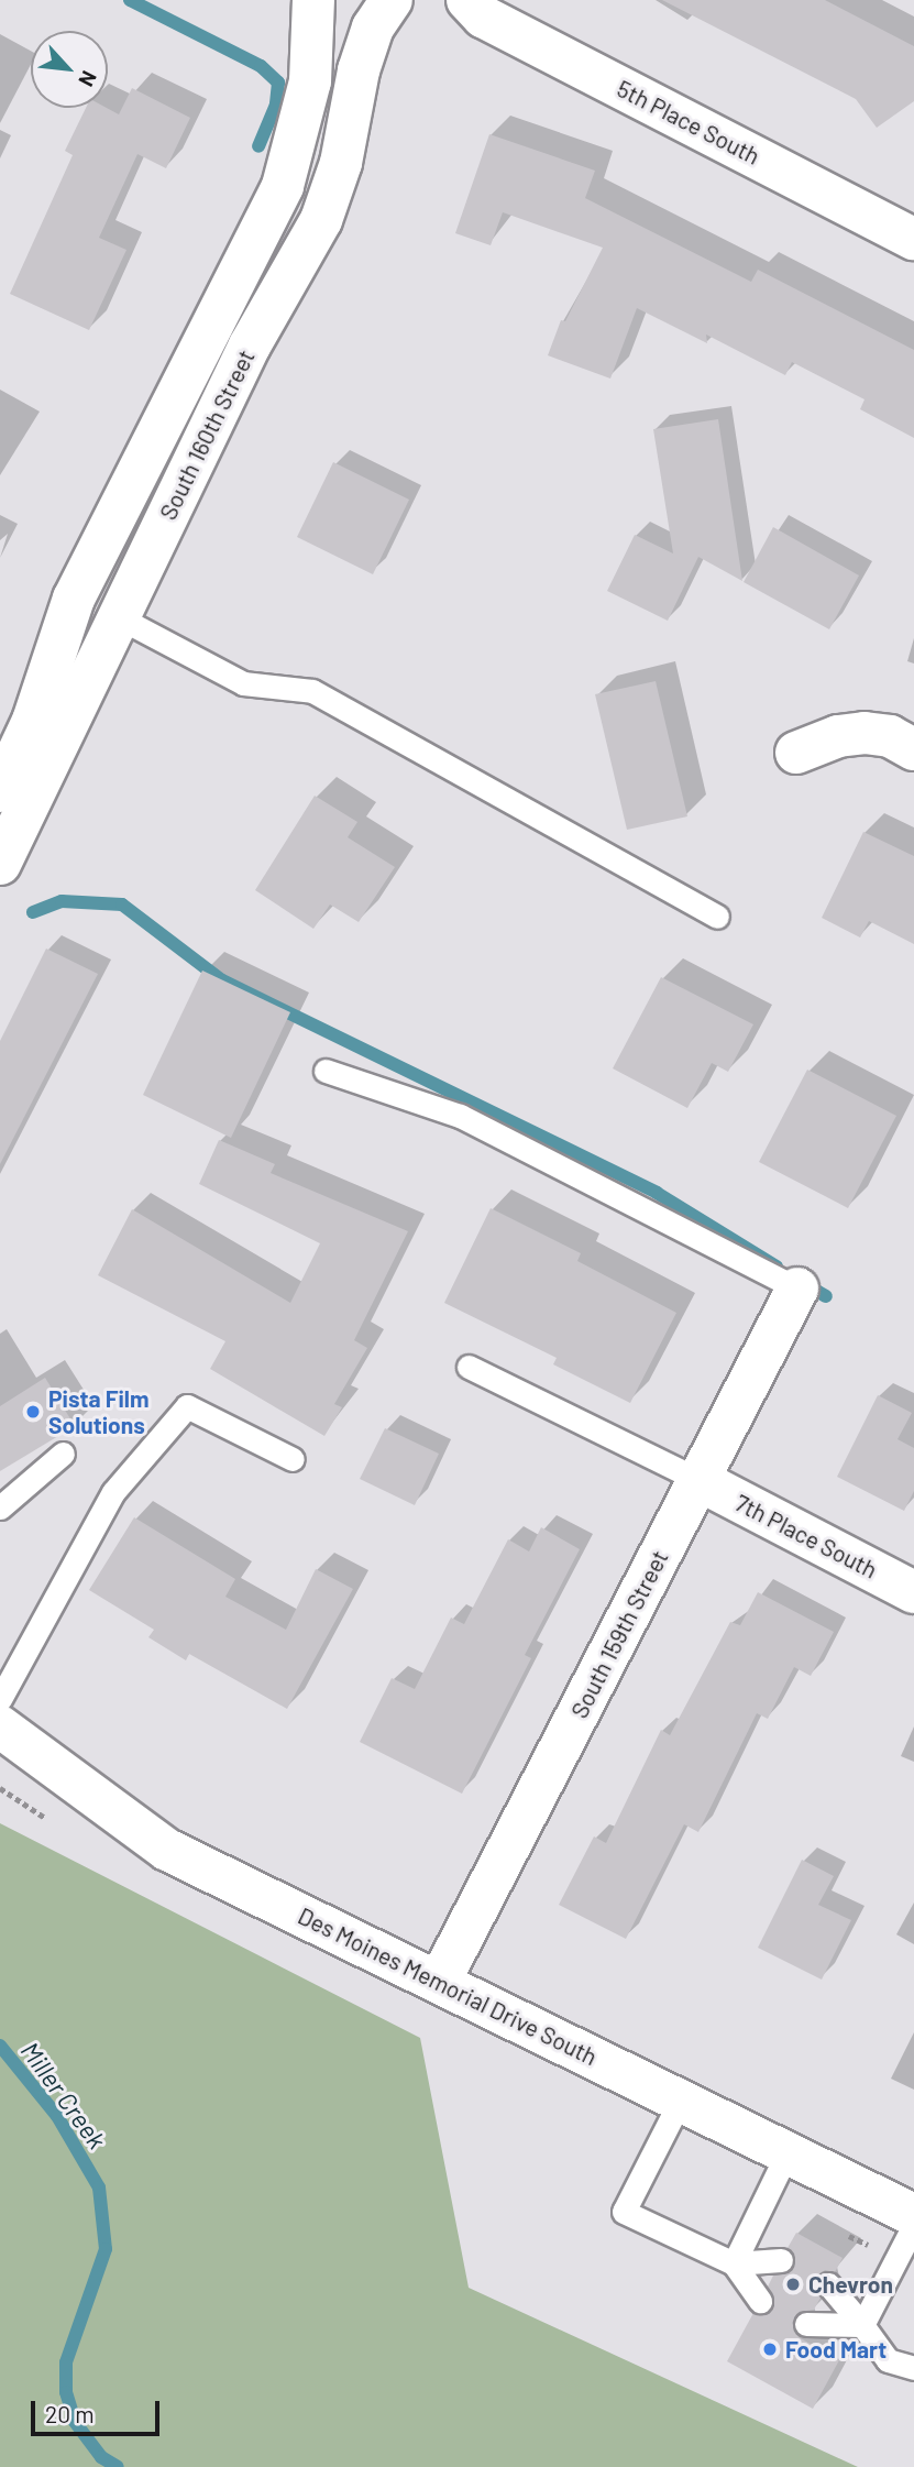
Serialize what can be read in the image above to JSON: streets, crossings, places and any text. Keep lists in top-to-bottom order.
{
  "streets": {
    "main road": [
      "5th Place South",
      "South 160th Street",
      "7th Place South",
      "South 159th Street",
      "Des Moines Memorial Drive South"
    ]
  },
  "crossings": [
    ["7th Place South", "South 159th Street"],
    ["South 159th Street", "Des Moines Memorial Drive South"]
  ],
  "water": ["Miller Creek"],
  "places": ["Pista Film Solutions", "Chevron", "Food Mart"],
  "scale_bar": "20 m",
  "north": "bottom right"
}
